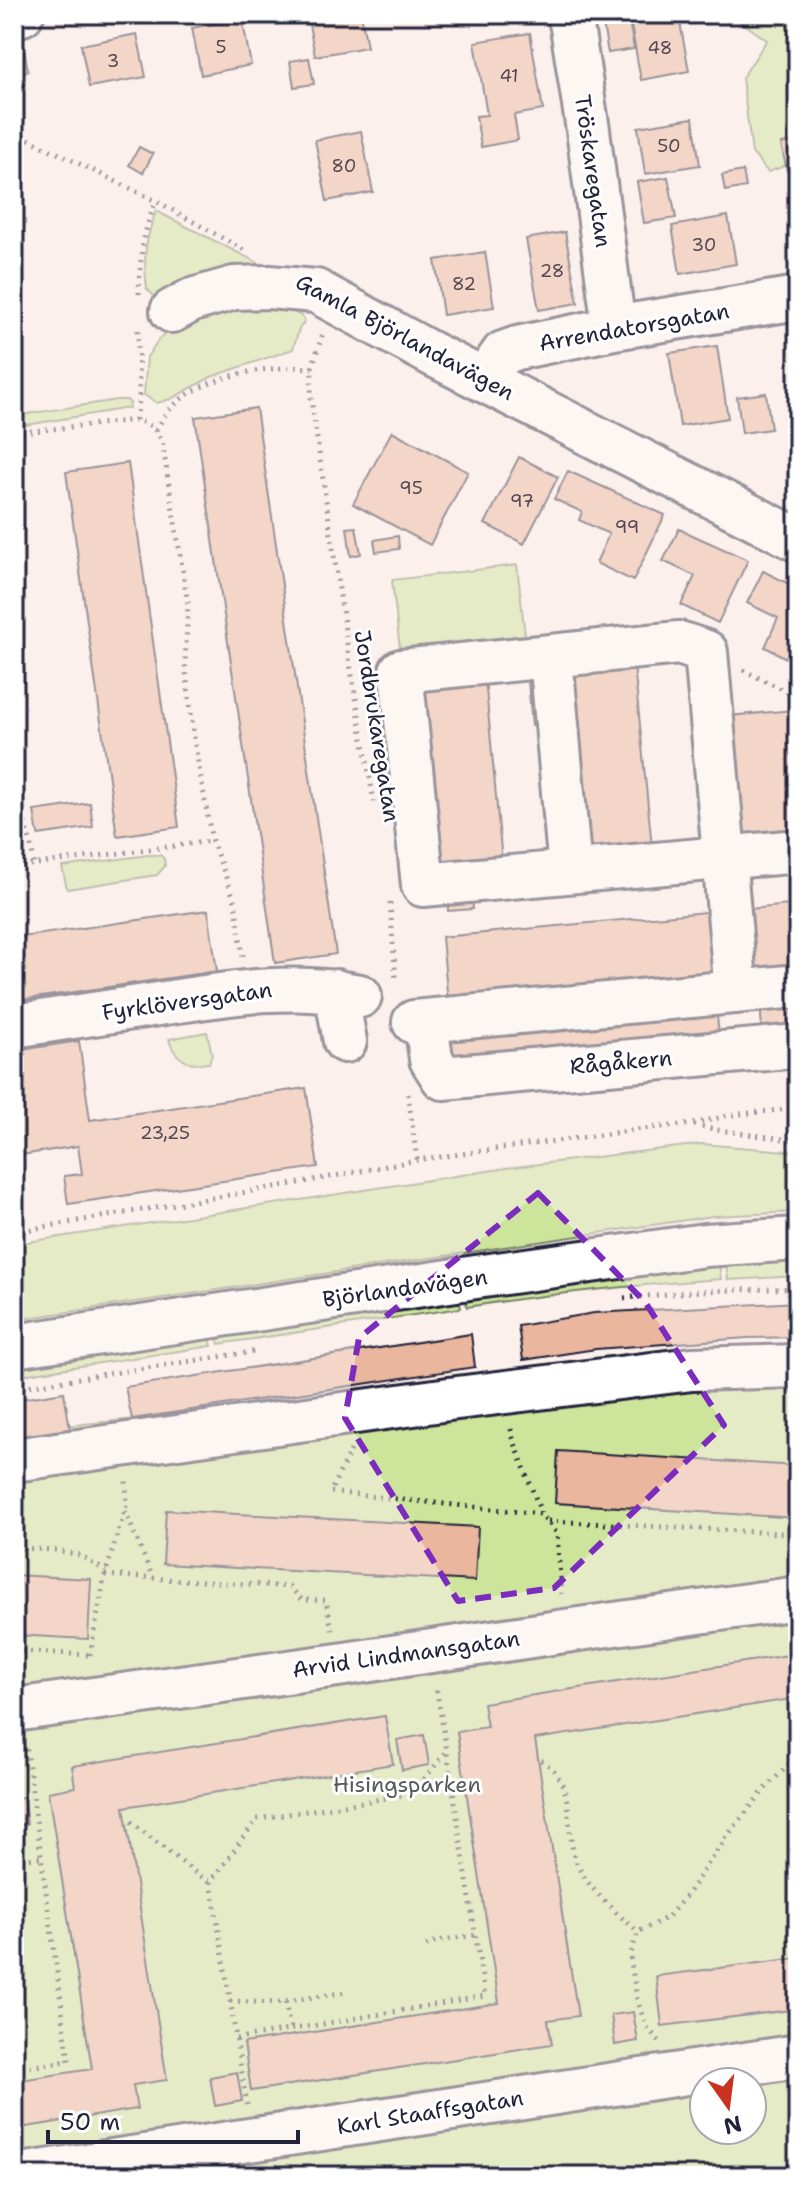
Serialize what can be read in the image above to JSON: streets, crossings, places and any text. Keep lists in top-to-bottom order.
{
  "streets": {
    "street": [
      "Tröskaregatan",
      "Arrendatorsgatan",
      "Gamla Björlandavägen",
      "Fyrklöversgatan",
      "Rågåkern",
      "Björlandavägen",
      "Arvid Lindmansgatan",
      "Karl Staaffsgatan"
    ],
    "path": ["Jordbrukaregatan"]
  },
  "crossings": [
    ["Tröskaregatan", "Arrendatorsgatan"],
    ["Arrendatorsgatan", "Gamla Björlandavägen"],
    ["Gamla Björlandavägen", "Jordbrukaregatan"]
  ],
  "parks": ["Hisingsparken"],
  "house_numbers": [
    "5",
    "48",
    "3",
    "41",
    "50",
    "80",
    "30",
    "28",
    "82",
    "95",
    "97",
    "99",
    "23,25"
  ],
  "scale_bar": "50 m",
  "north": "bottom"
}
